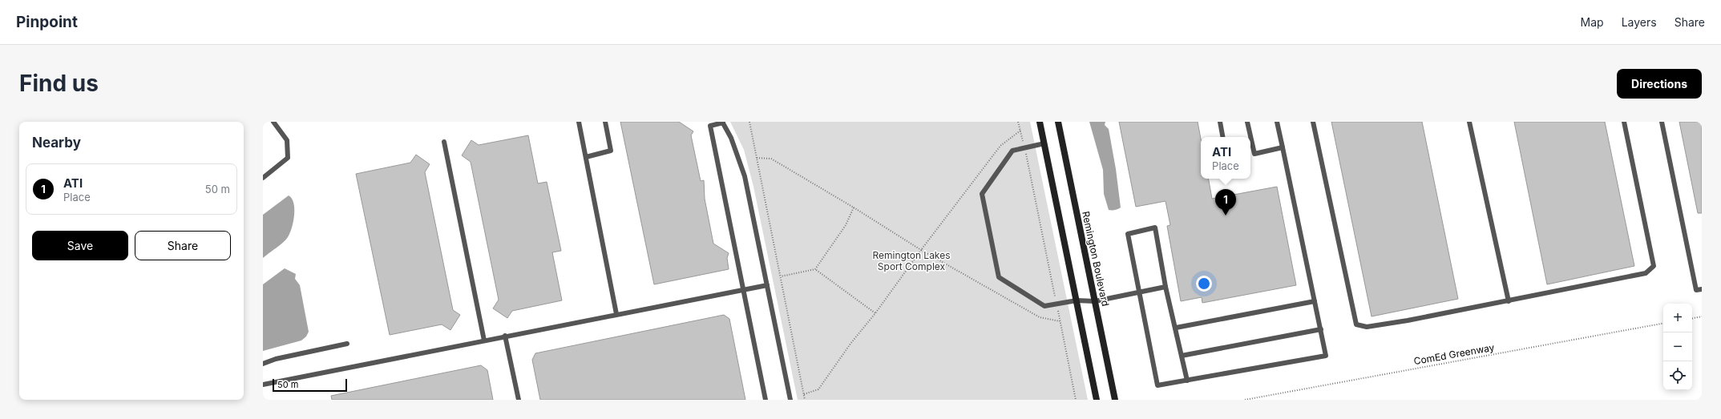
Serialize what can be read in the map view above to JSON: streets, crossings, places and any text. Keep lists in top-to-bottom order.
{
  "streets": {
    "street": ["Remington Boulevard"],
    "path": ["ComEd Greenway"]
  },
  "parks": ["Remington Lakes Sport Complex"],
  "scale_bar": "50 m",
  "page": {
    "header": "Pinpoint",
    "nav": ["Map", "Layers", "Share"],
    "buttons": [
      "Directions",
      ["Save", "Share"]
    ],
    "title": "Find us",
    "heading": "Nearby",
    "popup": ["ATI", "Place"],
    "list": [
      {
        "mark": "1",
        "name": "ATI",
        "note": "Place",
        "value": "50 m"
      }
    ],
    "pins": "1",
    "map_buttons": ["+", "−"],
    "scale": "50 m"
  }
}
